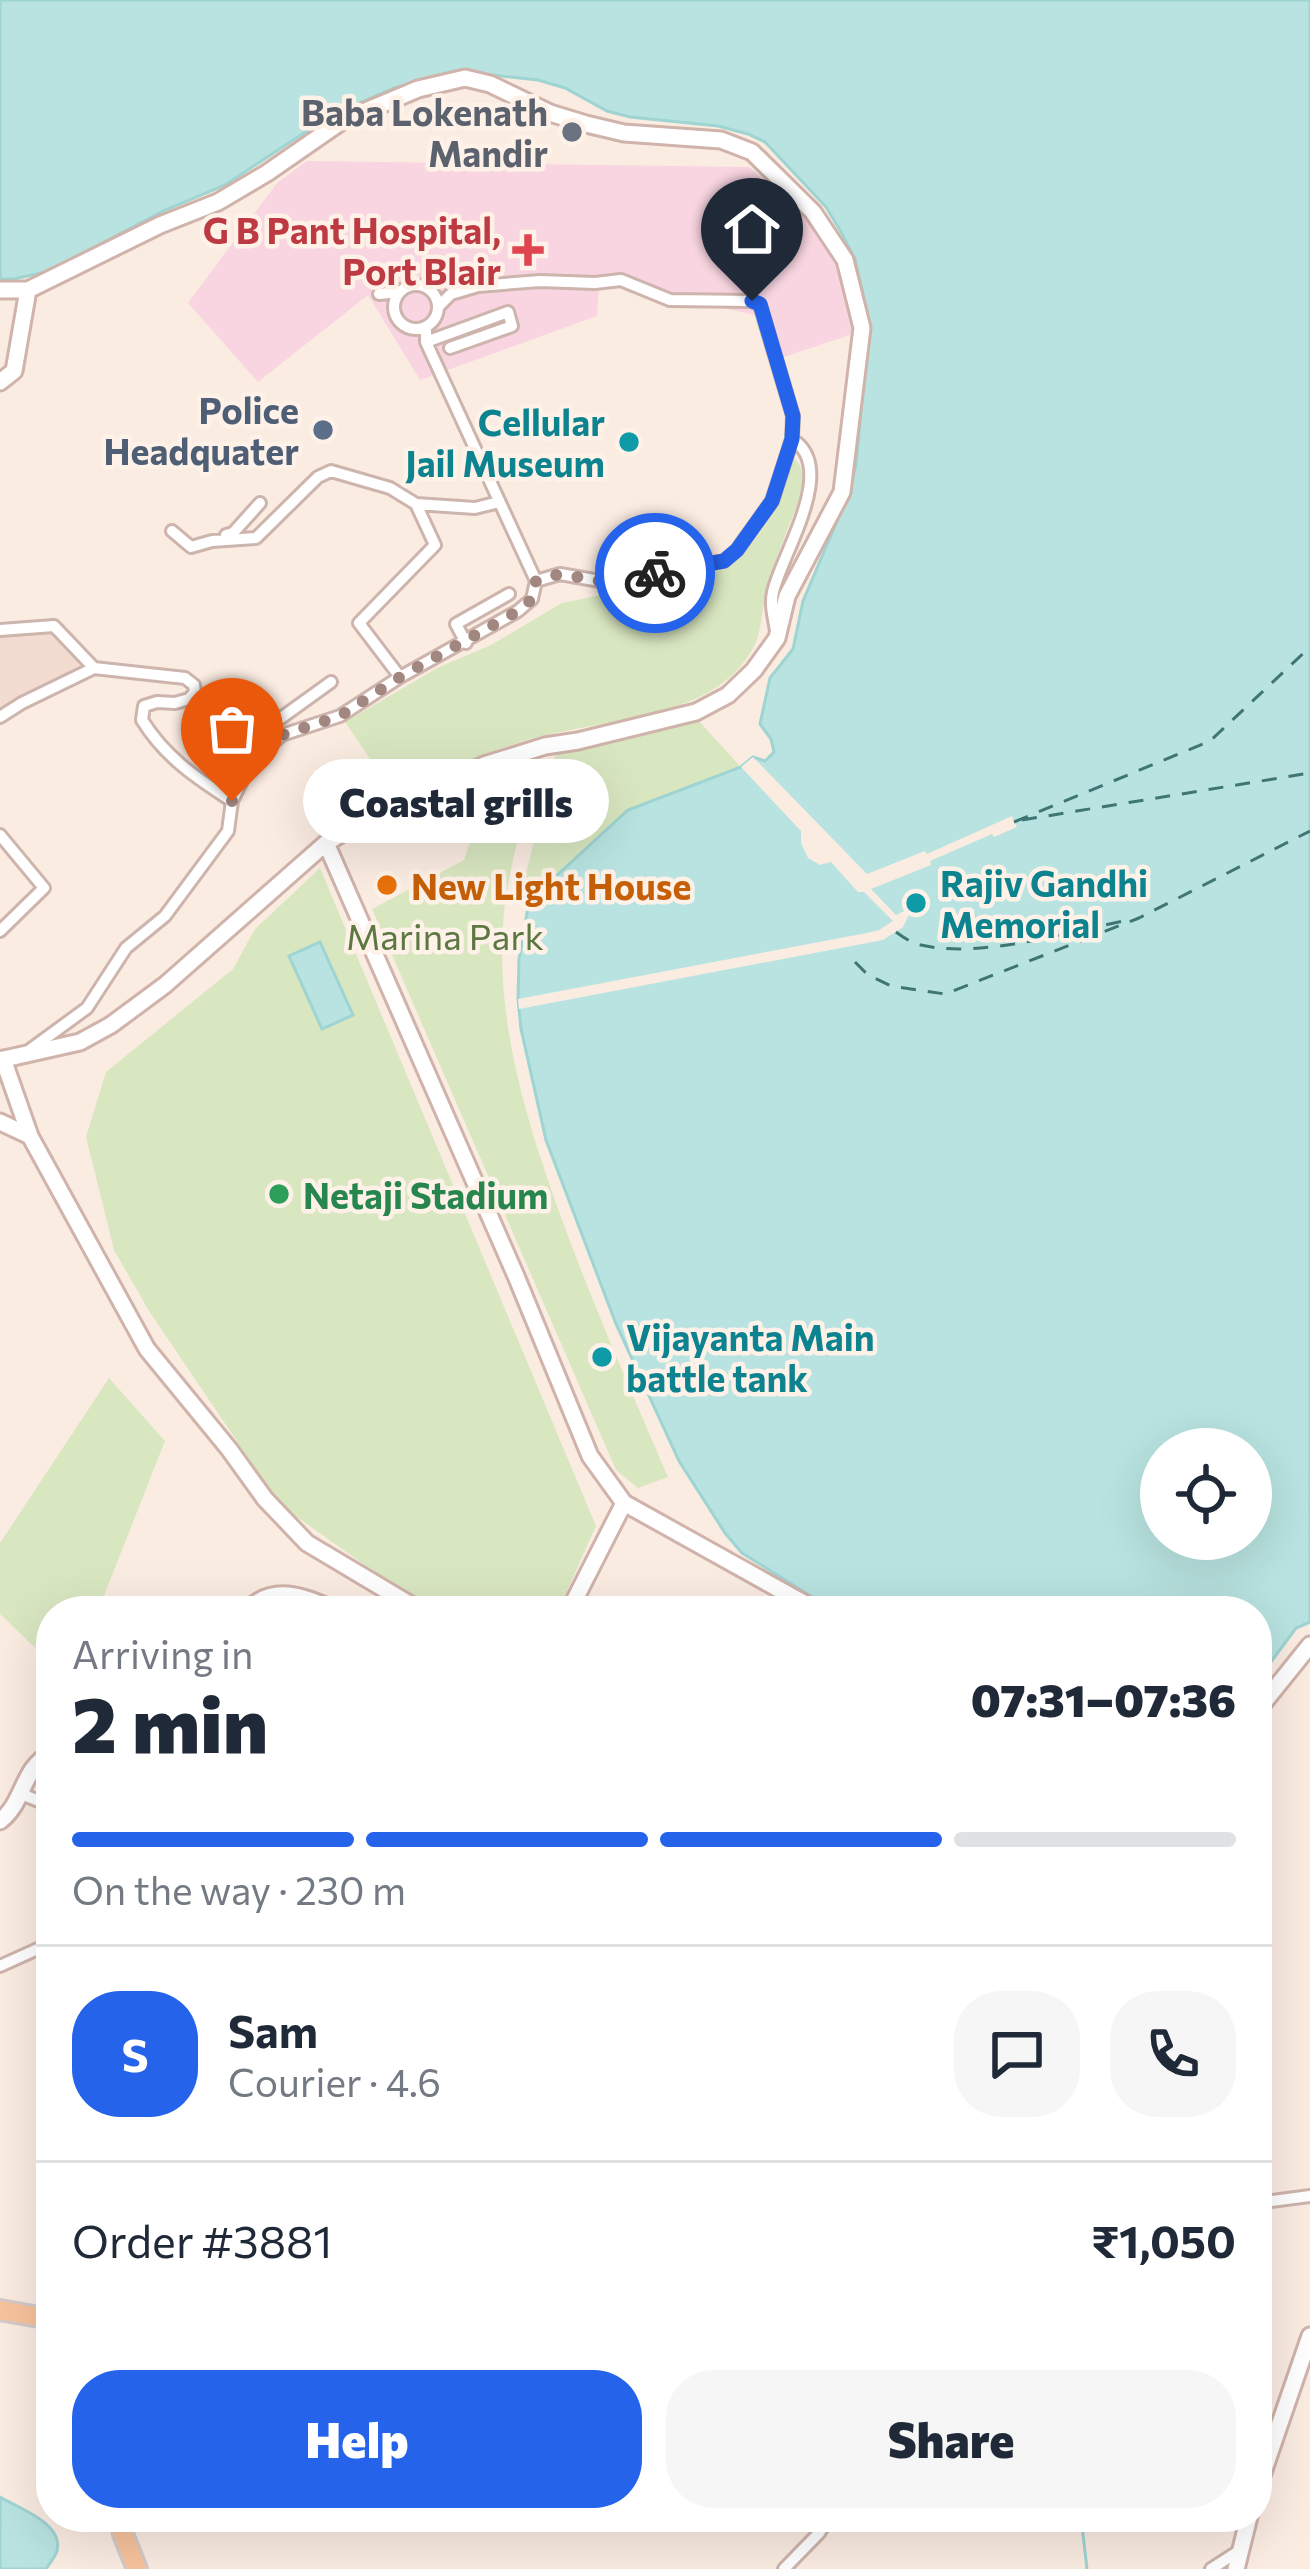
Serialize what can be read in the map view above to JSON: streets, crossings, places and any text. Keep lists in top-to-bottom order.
{
  "parks": ["Marina Park"],
  "places": {
    "other": [
      "Baba Lokenath Mandir",
      "Police Headquater",
      "Cellular Jail Museum",
      "Coastal grills",
      "New Light House",
      "Rajiv Gandhi Memorial",
      "Netaji Stadium",
      "Vijayanta Main battle tank"
    ],
    "health": ["G B Pant Hospital, Port Blair"]
  },
  "page": {
    "bubble": "Coastal grills",
    "heading": ["2 min", "Arriving in", "07:31–07:36"],
    "panel": [
      "Sam",
      "Courier · 4.6",
      "Order #3881",
      "₹1,050"
    ],
    "bar": "On the way · 230 m",
    "round": "S",
    "buttons": ["Help", "Share"]
  }
}
